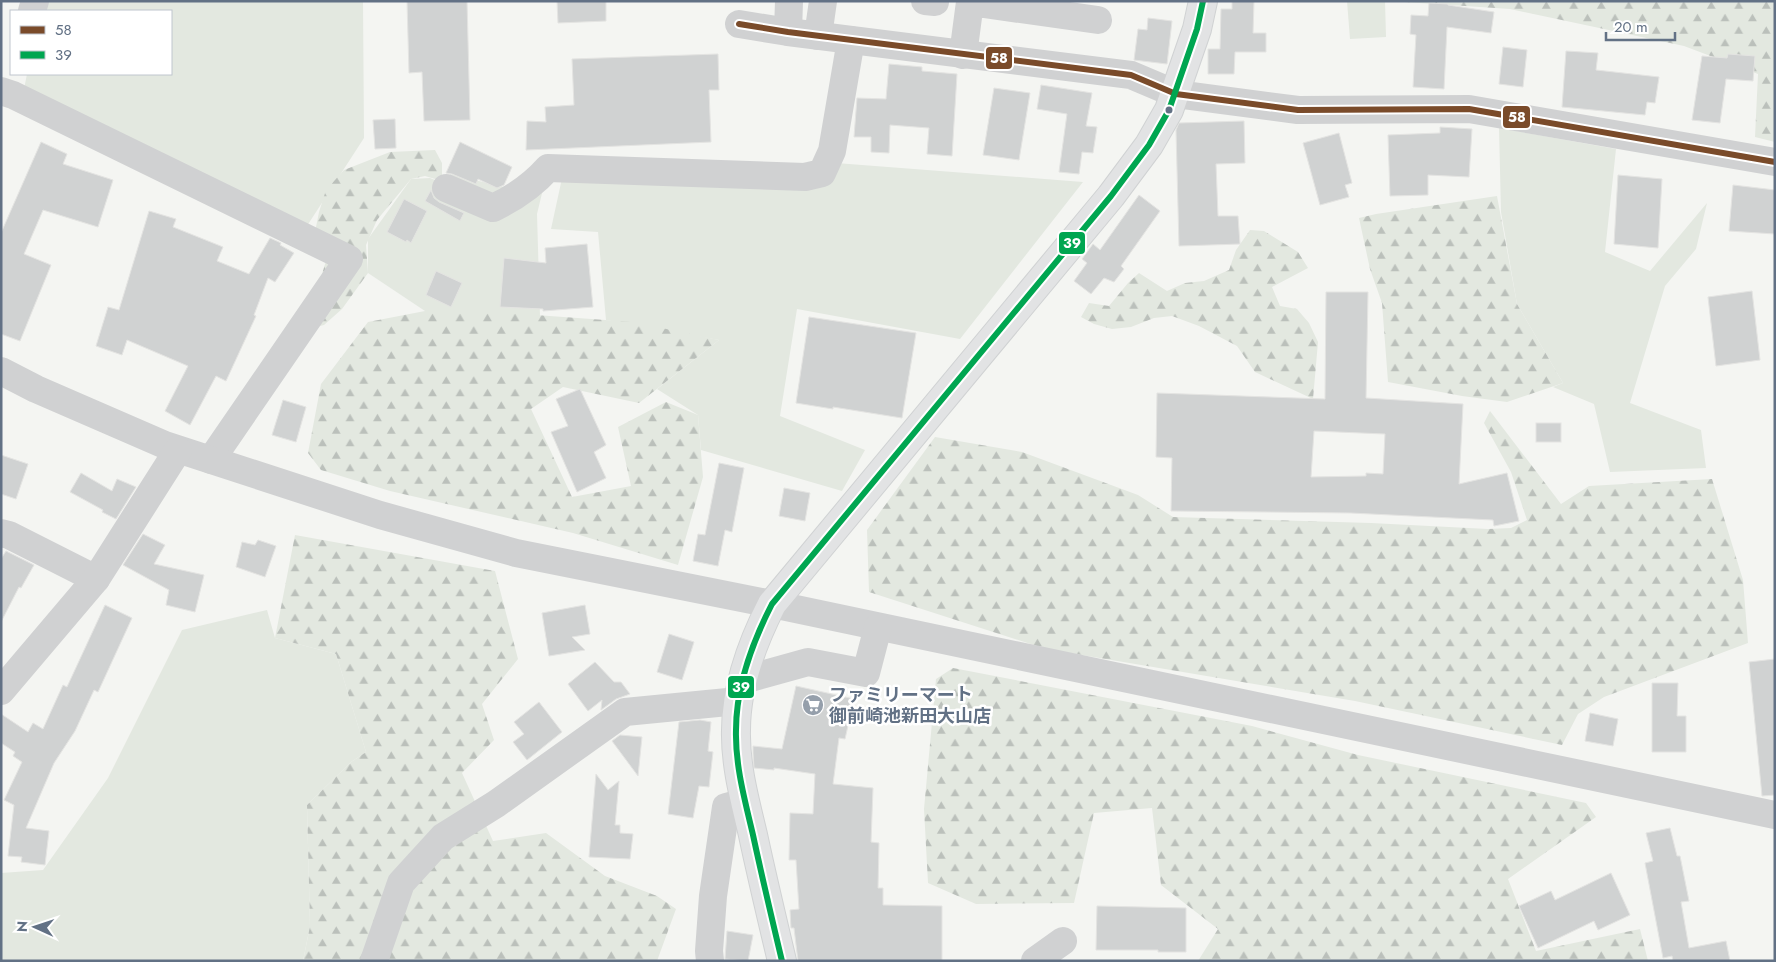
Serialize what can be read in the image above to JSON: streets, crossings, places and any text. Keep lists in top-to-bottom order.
{
  "places": {
    "supermarket": ["ファミリーマート 御前崎池新田大山店"]
  },
  "lines": ["transit line 39", "transit line 58"],
  "legend": ["58", "39"],
  "scale_bar": "20 m",
  "north": "left"
}
